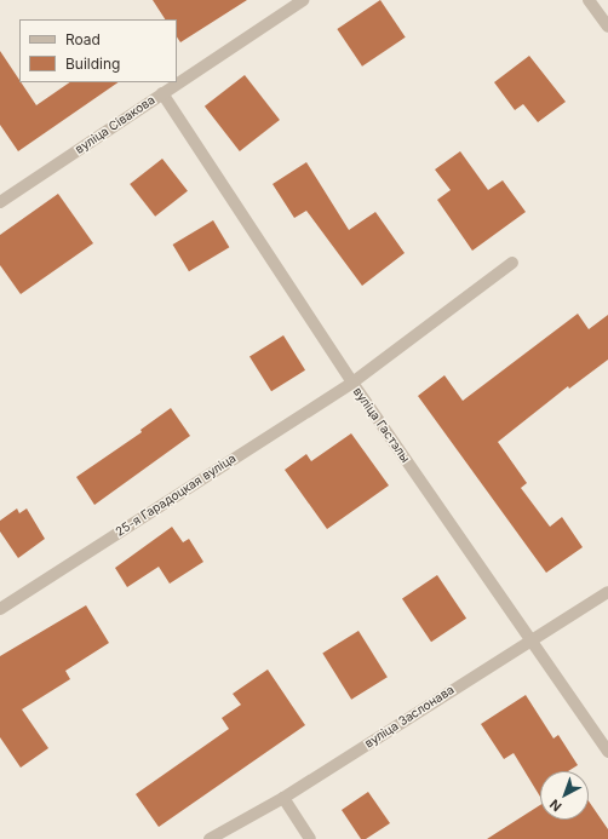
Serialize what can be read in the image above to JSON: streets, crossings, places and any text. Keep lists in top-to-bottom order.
{
  "streets": {
    "street": [
      "вуліца Сівакова",
      "вуліца Гастэлы",
      "25-я Гарадоцкая вуліца",
      "вуліца Заслонава"
    ]
  },
  "crossings": [
    ["вуліца Сівакова", "вуліца Гастэлы"],
    ["вуліца Гастэлы", "25-я Гарадоцкая вуліца"],
    ["вуліца Гастэлы", "вуліца Заслонава"]
  ],
  "legend": ["Road", "Building"],
  "north": "bottom left"
}
